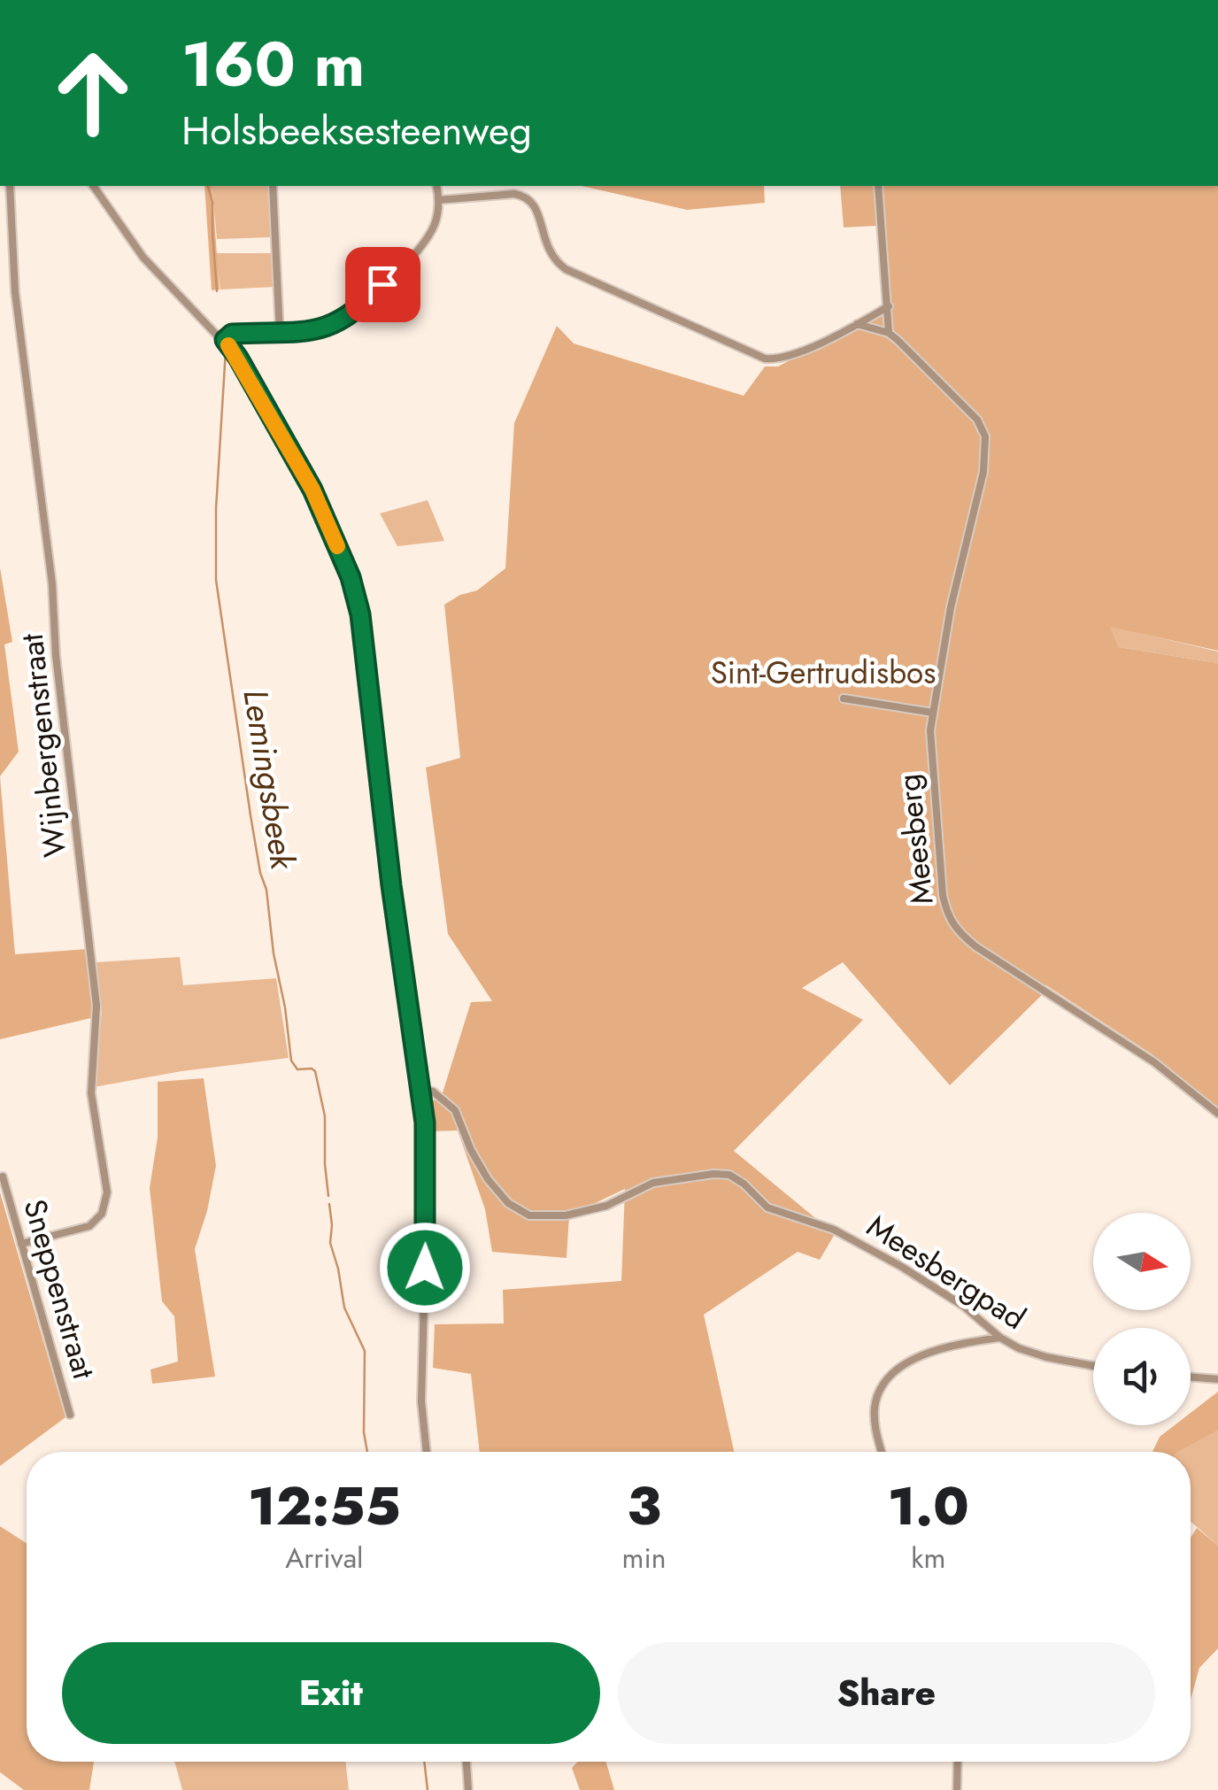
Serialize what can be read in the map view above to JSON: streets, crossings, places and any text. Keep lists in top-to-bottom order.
{
  "streets": {
    "street": [
      "Wijnbergenstraat",
      "Meesberg",
      "Meesbergpad",
      "Sneppenstraat"
    ]
  },
  "crossings": [
    ["Wijnbergenstraat", "Sneppenstraat"]
  ],
  "water": ["Lemingsbeek"],
  "parks": ["Sint-Gertrudisbos"],
  "north": "right",
  "page": {
    "turn": ["160 m", "Holsbeeksesteenweg"],
    "eta": [
      "12:55",
      "Arrival",
      "3",
      "min",
      "1.0",
      "km"
    ],
    "buttons": ["Exit", "Share"]
  }
}
